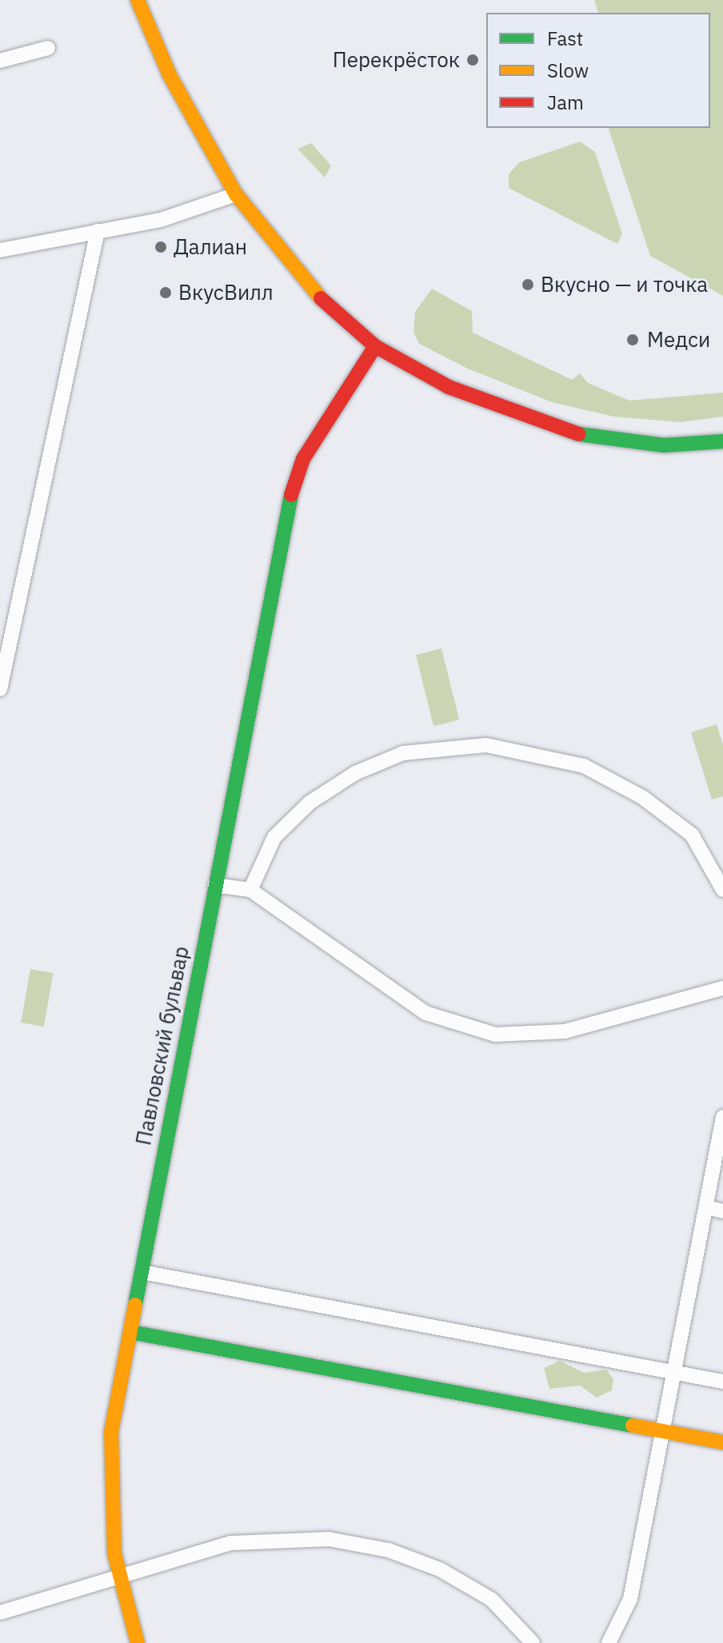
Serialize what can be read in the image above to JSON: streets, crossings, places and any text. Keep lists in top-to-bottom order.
{
  "streets": {
    "street": ["Павловский бульвар"]
  },
  "places": [
    "Перекрёсток",
    "Далиан",
    "Вкусно — и точка",
    "ВкусВилл",
    "Медси"
  ],
  "legend": ["Fast", "Slow", "Jam"]
}
